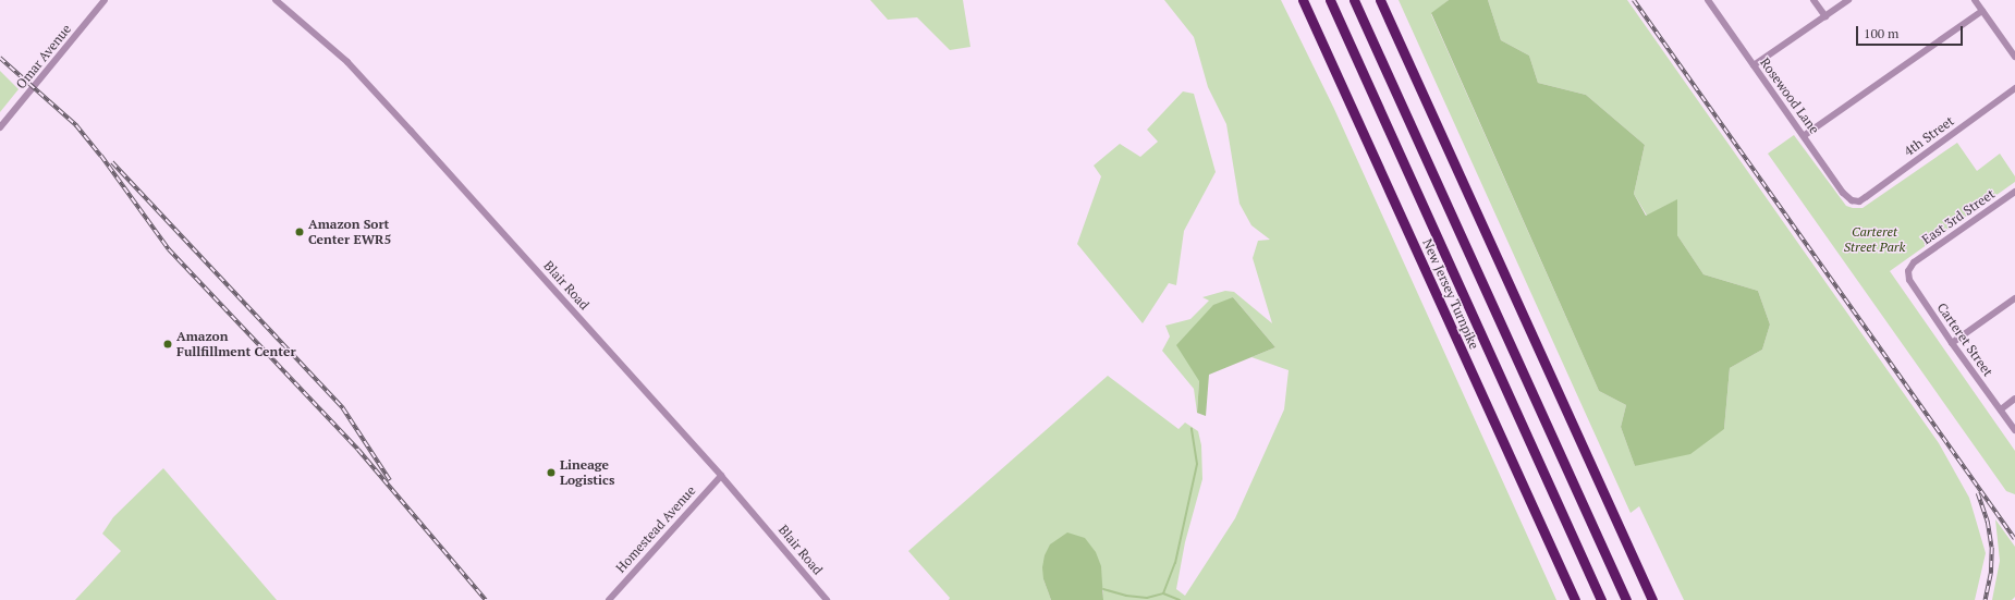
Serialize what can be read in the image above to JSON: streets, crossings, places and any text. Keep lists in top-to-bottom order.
{
  "streets": {
    "highway": ["New Jersey Turnpike"],
    "street": [
      "Omar Avenue",
      "Rosewood Lane",
      "4th Street",
      "East 3rd Street",
      "Blair Road",
      "Carteret Street",
      "Homestead Avenue"
    ]
  },
  "crossings": [
    ["Rosewood Lane", "4th Street"],
    ["East 3rd Street", "Carteret Street"],
    ["Blair Road", "Homestead Avenue"]
  ],
  "parks": ["Carteret Street Park"],
  "places": ["Amazon Sort Center EWR5", "Amazon Fullfillment Center", "Lineage Logistics"],
  "scale_bar": "100 m"
}
